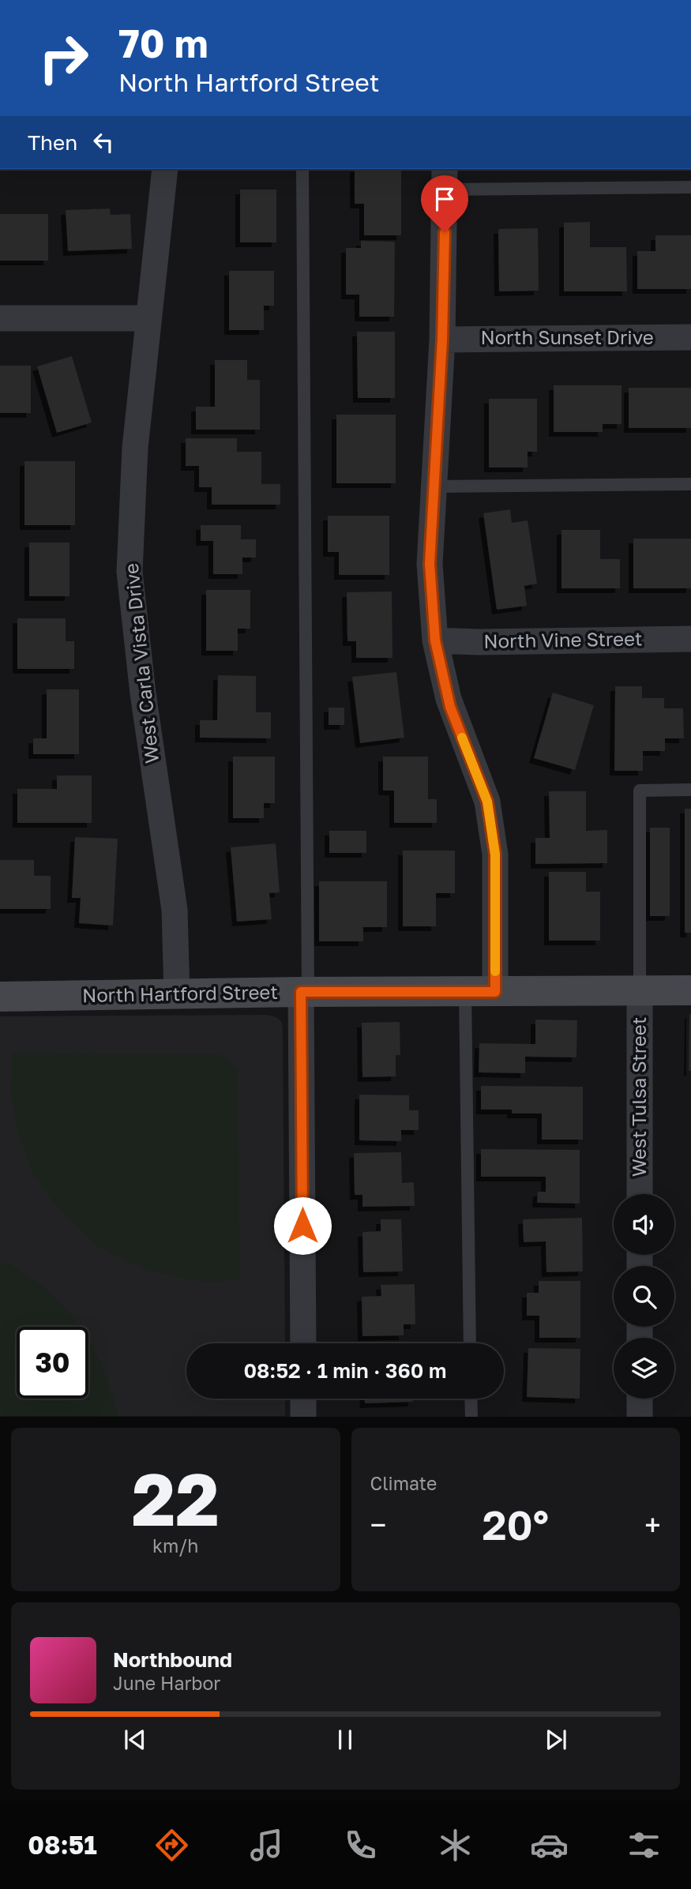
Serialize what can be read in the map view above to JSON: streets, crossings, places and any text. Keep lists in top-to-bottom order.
{
  "streets": {
    "street": [
      "North Sunset Drive",
      "North Vine Street",
      "West Carla Vista Drive",
      "North Hartford Street",
      "West Tulsa Street"
    ]
  },
  "crossings": [
    ["West Carla Vista Drive", "North Hartford Street"],
    ["North Hartford Street", "West Tulsa Street"]
  ],
  "page": {
    "turn": ["70 m", "North Hartford Street"],
    "then": "Then",
    "limit": "30",
    "trip": "08:52 · 1 min · 360 m",
    "tile": [
      ["22", "km/h"],
      "Climate"
    ],
    "heat": ["−", "20°", "+"],
    "song": ["Northbound", "June Harbor"],
    "tabs": "08:51"
  }
}
